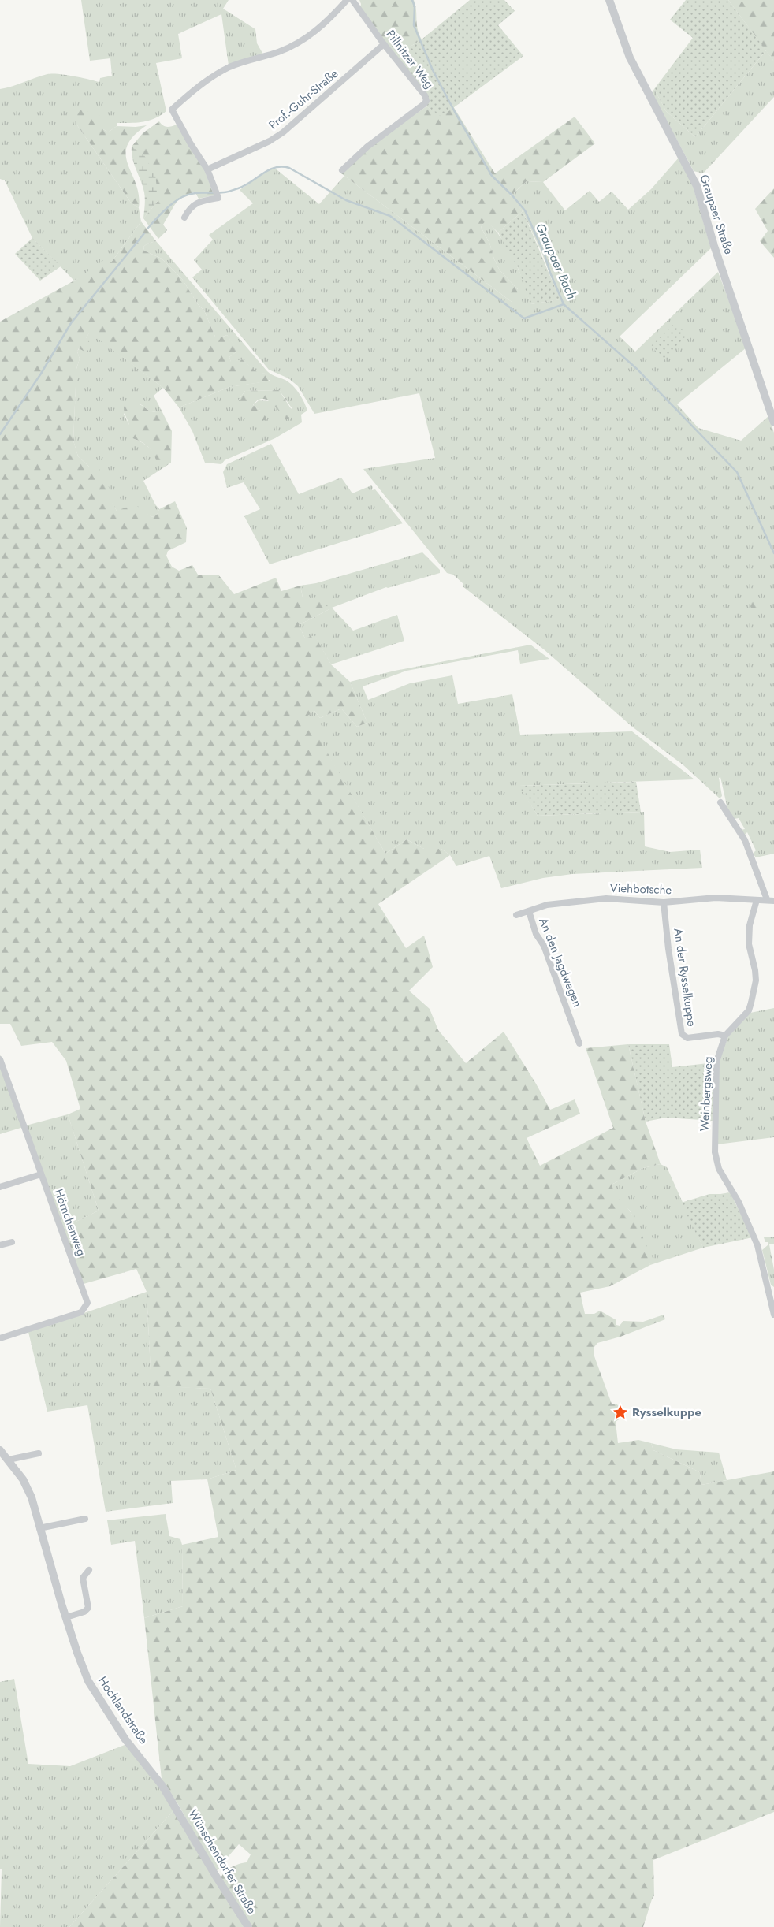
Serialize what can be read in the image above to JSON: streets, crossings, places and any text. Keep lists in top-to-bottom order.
{
  "streets": {
    "street": [
      "Pillnitzer Weg",
      "Prof.-Guhr-Straße",
      "Graupaer Straße",
      "Viehbotsche",
      "An den Jagdwegen",
      "An der Rysselkuppe",
      "Weinbergsweg",
      "Hörnchenweg",
      "Hochlandstraße",
      "Wünschendorfer Straße"
    ]
  },
  "crossings": [
    ["Pillnitzer Weg", "Prof.-Guhr-Straße"],
    ["Viehbotsche", "An den Jagdwegen"],
    ["Viehbotsche", "An der Rysselkuppe"],
    ["Viehbotsche", "Weinbergsweg"],
    ["An der Rysselkuppe", "Weinbergsweg"],
    ["Hochlandstraße", "Wünschendorfer Straße"]
  ],
  "water": ["Graupaer Bach"],
  "places": {
    "place": ["Rysselkuppe"]
  }
}
